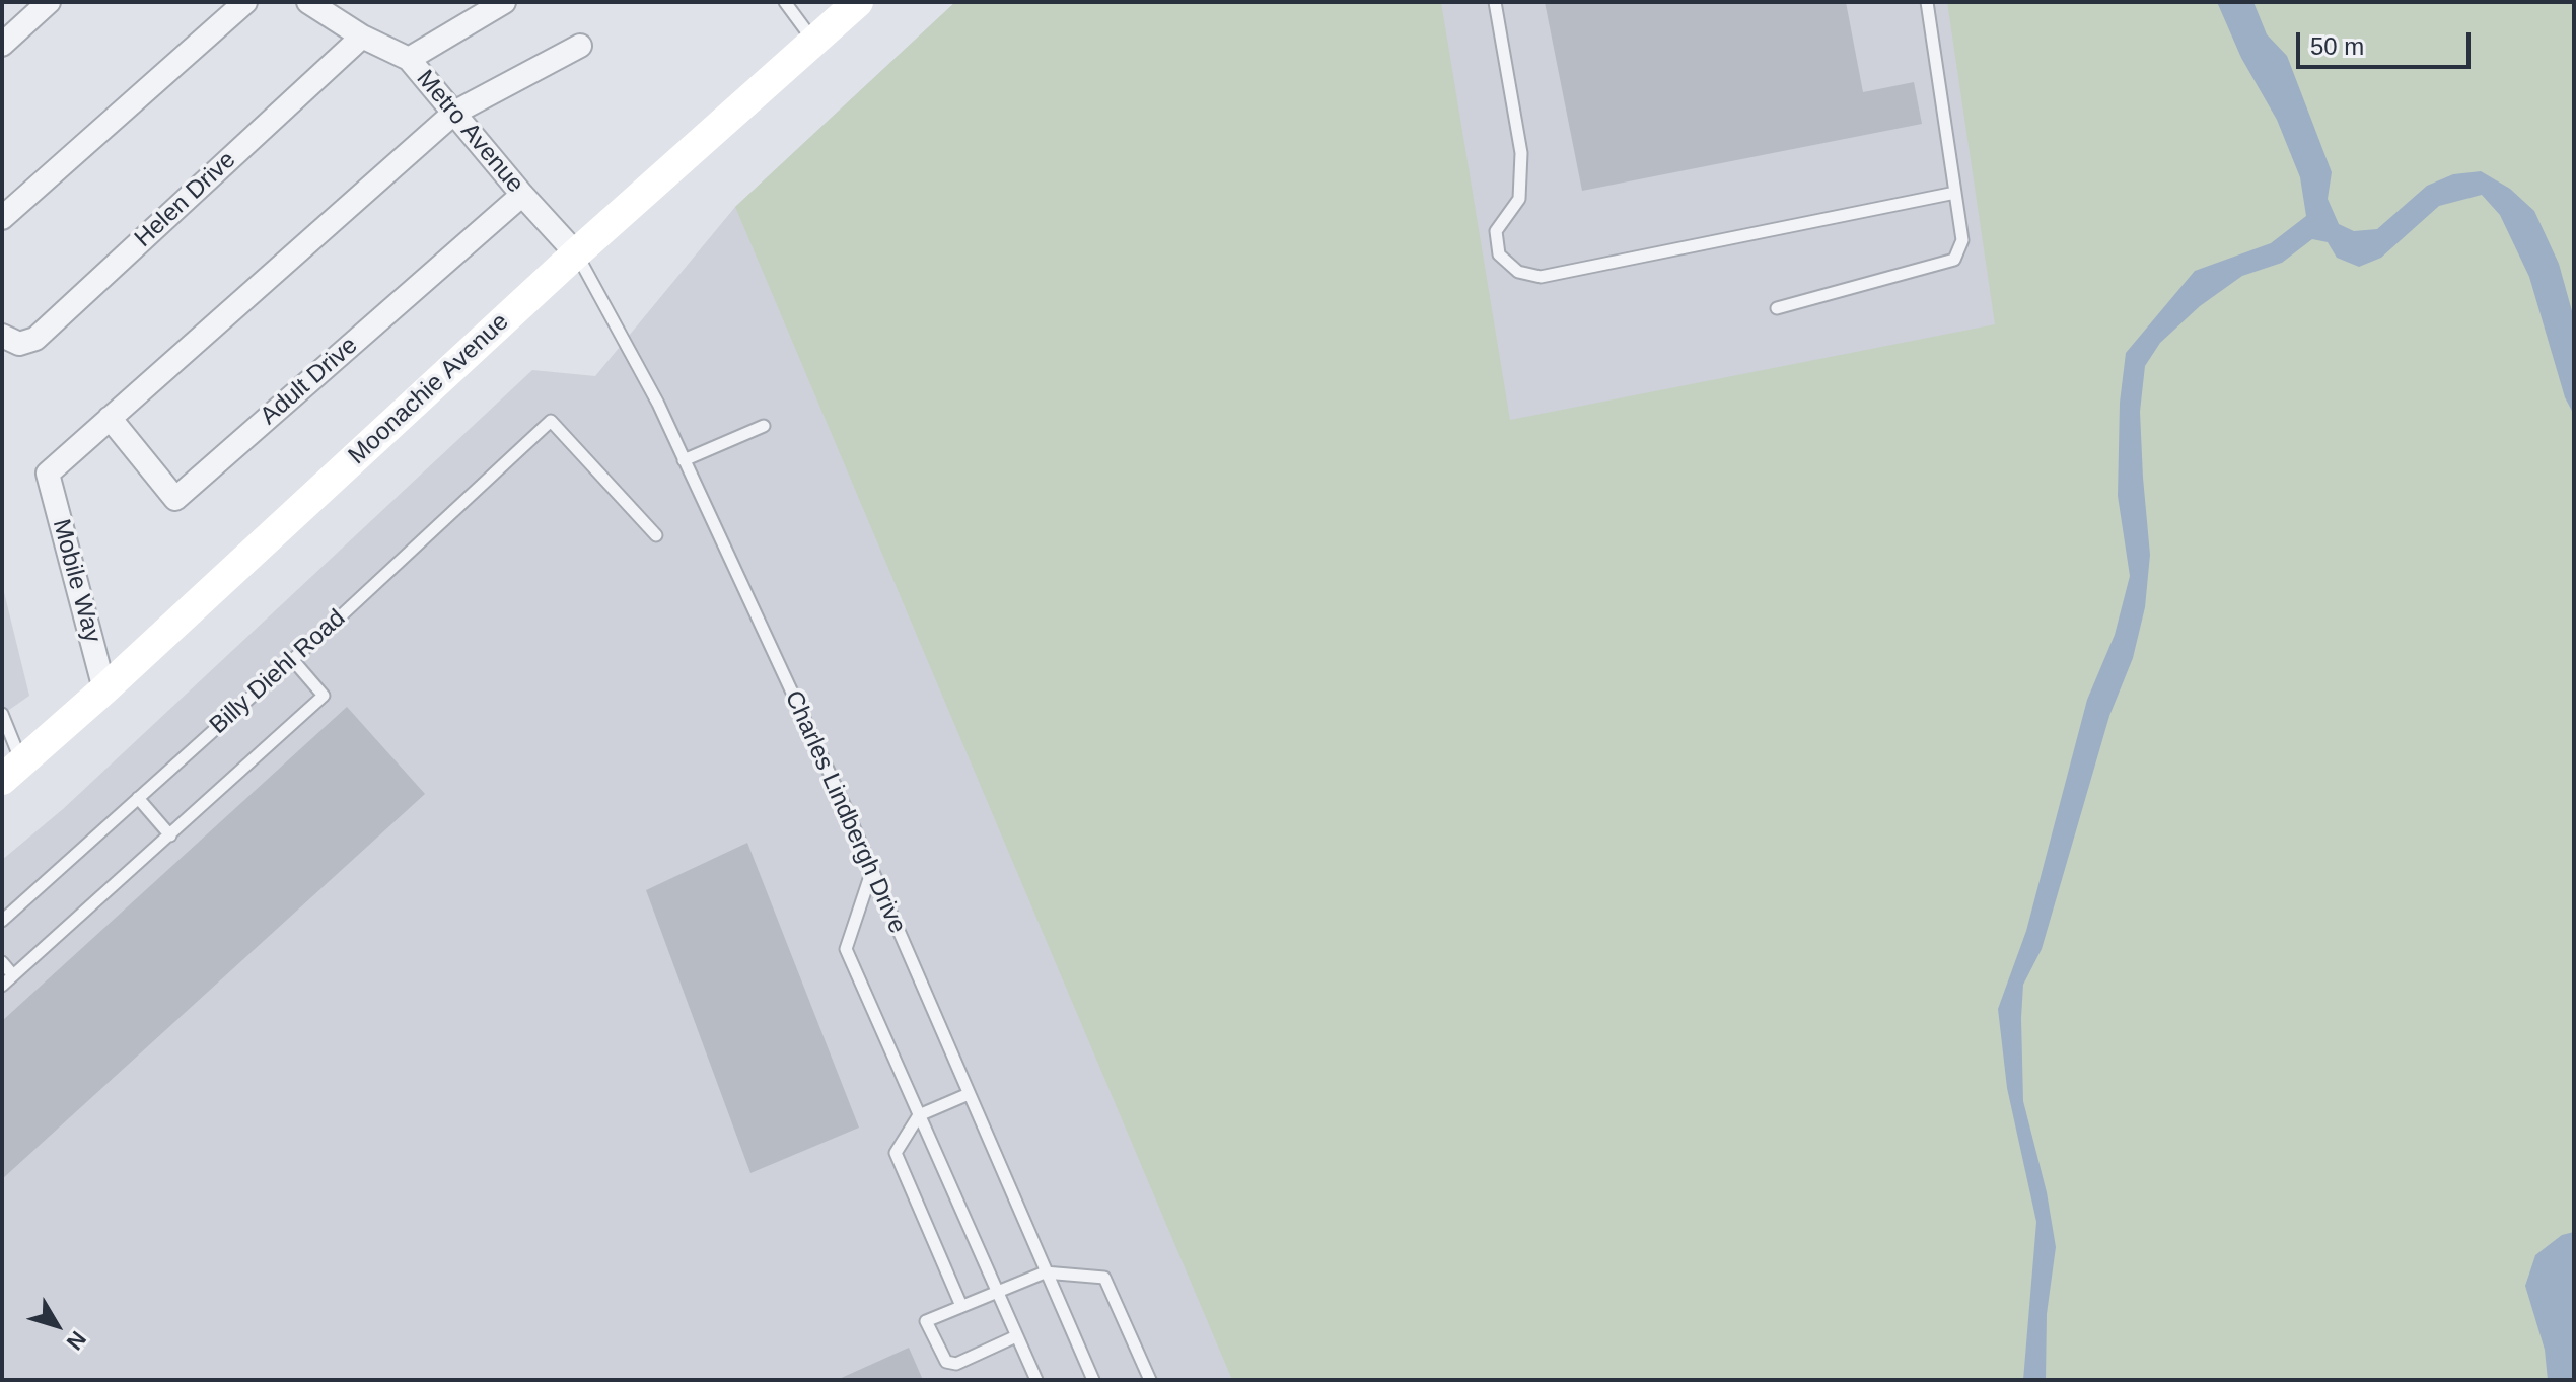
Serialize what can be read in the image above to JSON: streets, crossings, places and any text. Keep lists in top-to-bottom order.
{
  "streets": {
    "main road": ["Moonachie Avenue"],
    "street": [
      "Metro Avenue",
      "Helen Drive",
      "Adult Drive",
      "Mobile Way"
    ],
    "lane": ["Billy Diehl Road", "Charles Lindbergh Drive"]
  },
  "crossings": [
    ["Metro Avenue", "Helen Drive"],
    ["Metro Avenue", "Adult Drive"],
    ["Metro Avenue", "Moonachie Avenue"],
    ["Metro Avenue", "Charles Lindbergh Drive"],
    ["Adult Drive", "Mobile Way"],
    ["Moonachie Avenue", "Mobile Way"],
    ["Moonachie Avenue", "Charles Lindbergh Drive"]
  ],
  "scale_bar": "50 m",
  "north": "bottom right"
}
